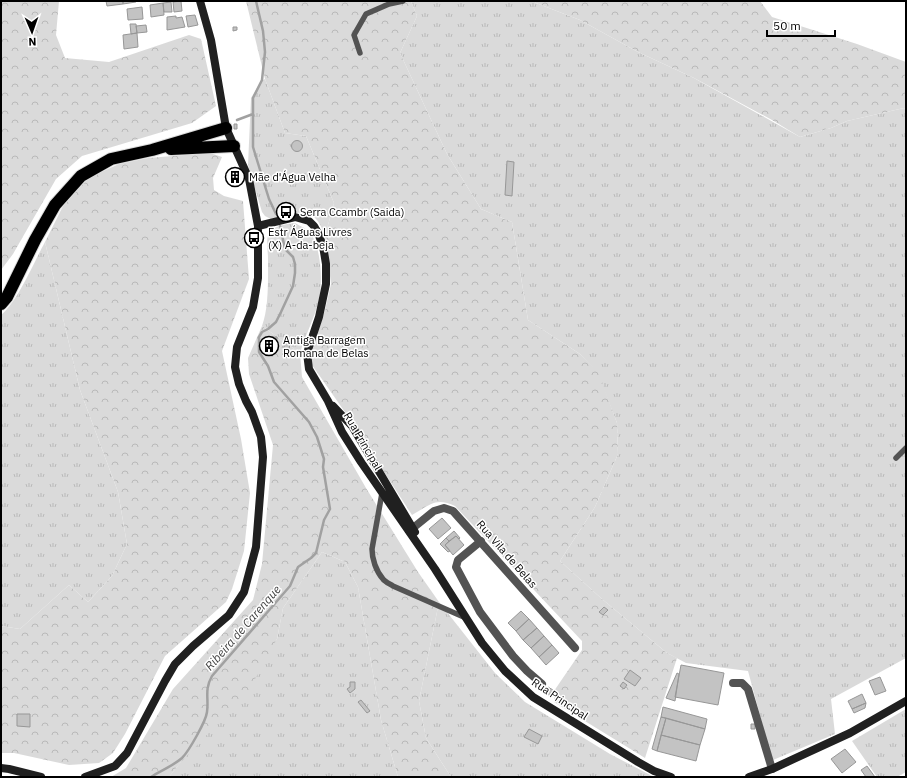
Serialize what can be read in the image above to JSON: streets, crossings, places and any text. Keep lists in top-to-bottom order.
{
  "streets": {
    "street": ["Rua Principal", "Rua Vila de Belas"]
  },
  "crossings": [
    ["Rua Principal", "Rua Vila de Belas"]
  ],
  "water": ["Ribeira de Carenque"],
  "places": {
    "building": ["Mãe d'Água Velha", "Antiga Barragem Romana de Belas"],
    "bus stop": ["Serra Ccambr (Saida)", "Estr Águas Livres (X) A-da-beja"]
  },
  "scale_bar": "50 m",
  "north": "bottom"
}
